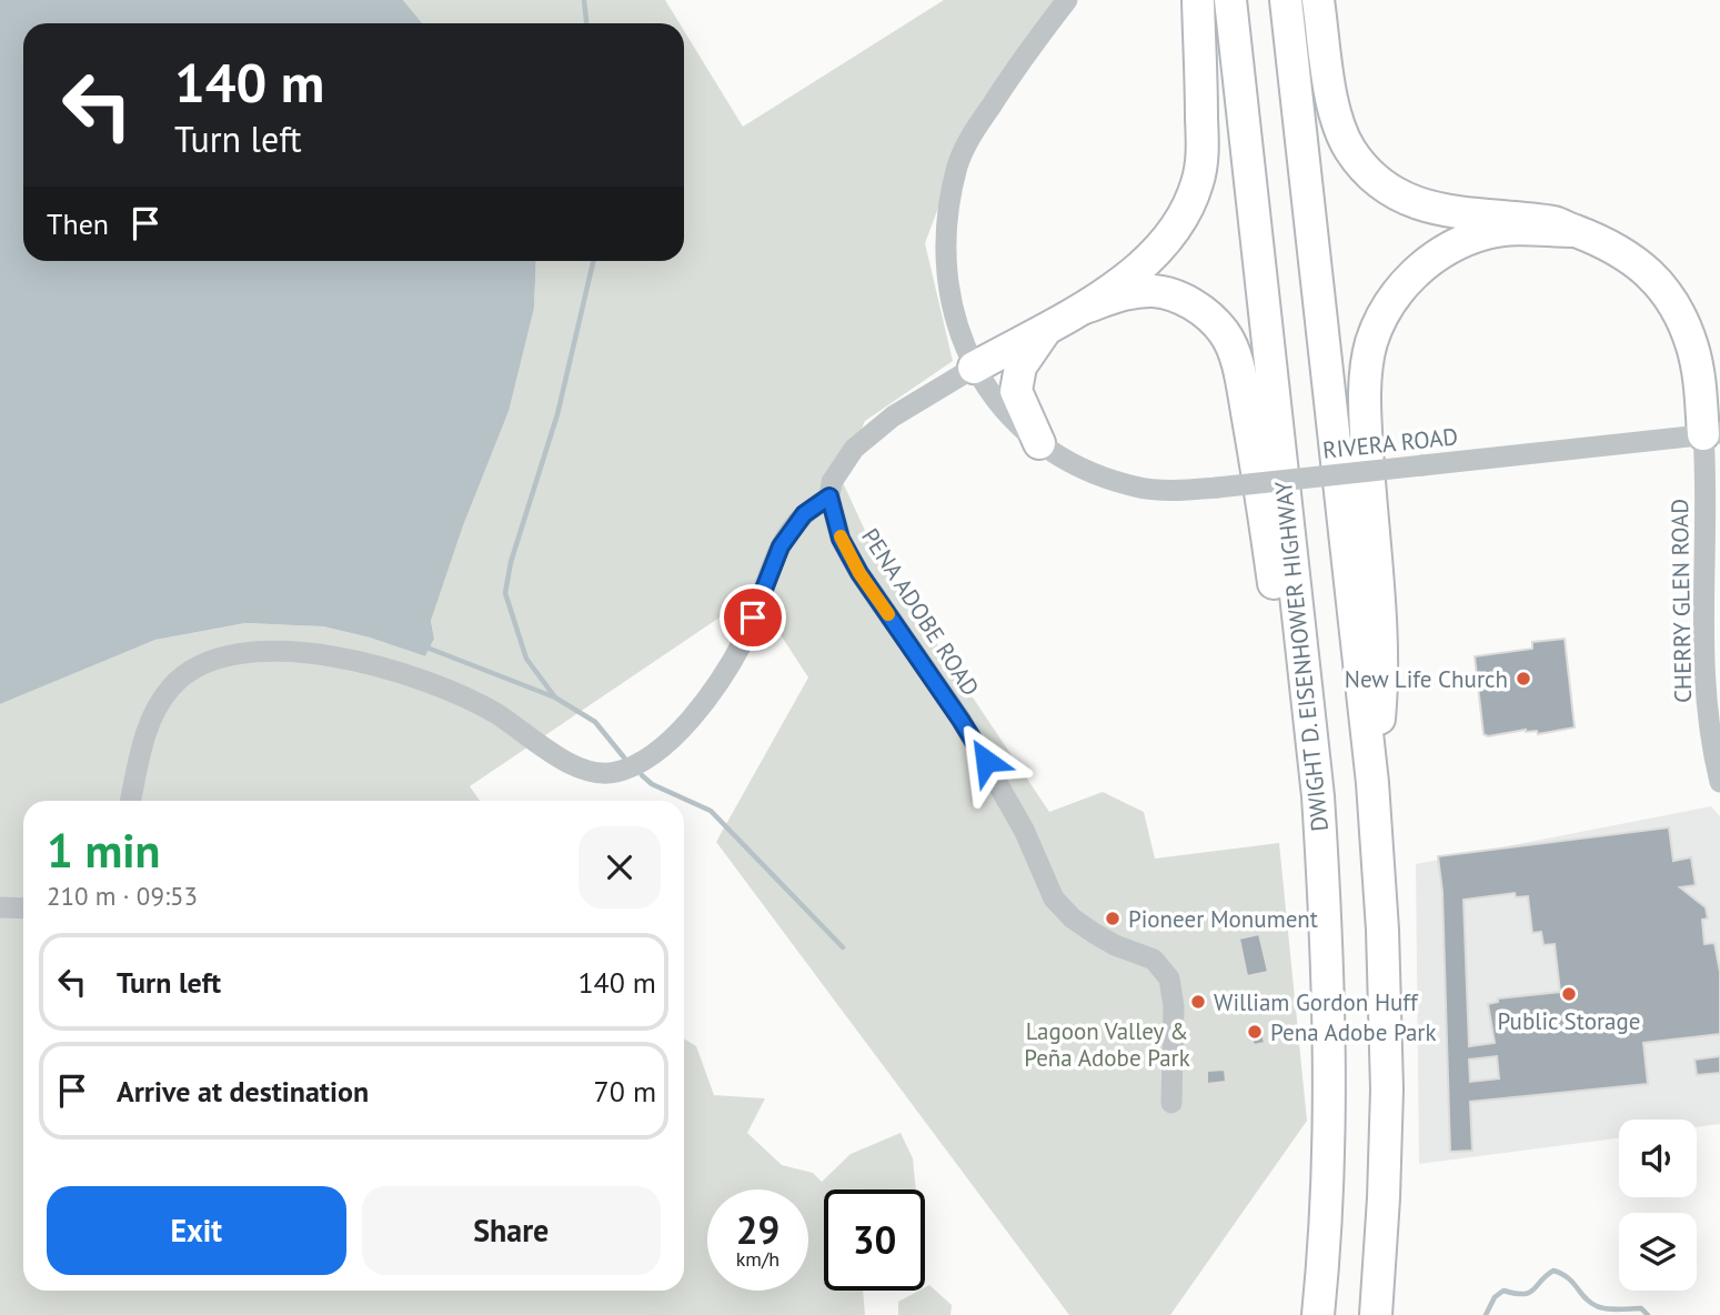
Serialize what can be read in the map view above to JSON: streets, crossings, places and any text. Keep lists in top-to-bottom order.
{
  "streets": {
    "highway": ["DWIGHT D. EISENHOWER HIGHWAY"],
    "street": ["RIVERA ROAD", "CHERRY GLEN ROAD", "PENA ADOBE ROAD"]
  },
  "crossings": [
    ["RIVERA ROAD", "CHERRY GLEN ROAD"]
  ],
  "parks": ["Lagoon Valley & Peña Adobe Park"],
  "places": [
    "New Life Church",
    "Pioneer Monument",
    "Public Storage",
    "William Gordon Huff",
    "Pena Adobe Park"
  ],
  "page": {
    "turn": ["140 m", "Turn left"],
    "then": "Then",
    "heading": ["1 min", "210 m · 09:53"],
    "list": [
      {
        "name": "Turn left",
        "value": "140 m"
      },
      {
        "name": "Arrive at destination",
        "value": "70 m"
      }
    ],
    "buttons": ["Exit", "Share"],
    "speed": "29 km/h",
    "limit": "30"
  }
}
